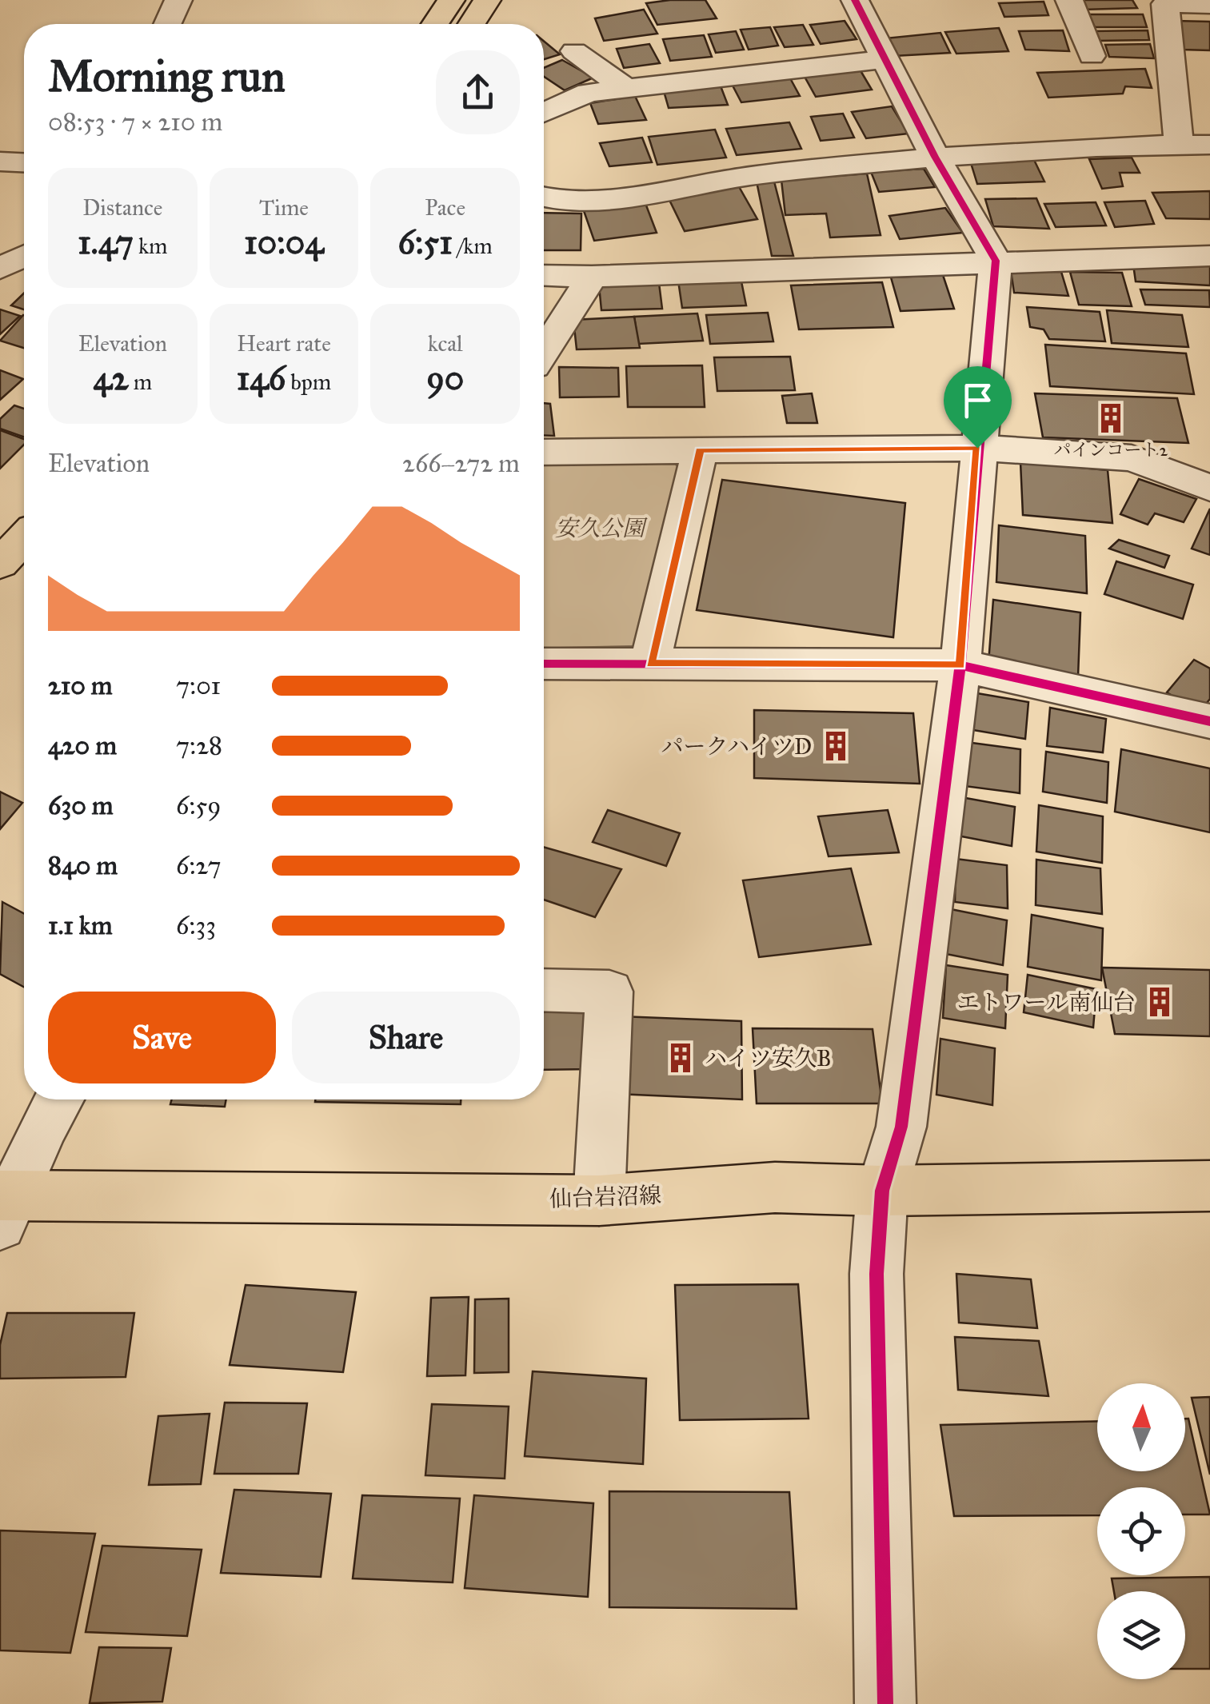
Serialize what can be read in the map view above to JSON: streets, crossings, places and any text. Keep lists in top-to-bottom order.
{
  "streets": {
    "main road": ["仙台岩沼線"]
  },
  "parks": ["安久公園"],
  "places": {
    "building": [
      "パインコート2",
      "パークハイツD",
      "エトワール南仙台",
      "ハイツ安久B"
    ]
  },
  "north": "top",
  "page": {
    "heading": ["Morning run", "08:53 · 7 × 210 m"],
    "stats": [
      ["Distance", "1.47 km"],
      ["Time", "10:04"],
      ["Pace", "6:51 /km"],
      ["Elevation", "42 m"],
      ["Heart rate", "146 bpm"],
      ["kcal", "90"]
    ],
    "chart": ["Elevation", "266–272 m"],
    "list": [
      {
        "name": "210 m",
        "note": "7:01"
      },
      {
        "name": "420 m",
        "note": "7:28"
      },
      {
        "name": "630 m",
        "note": "6:59"
      },
      {
        "name": "840 m",
        "note": "6:27"
      },
      {
        "name": "1.1 km",
        "note": "6:33"
      }
    ],
    "buttons": ["Save", "Share"]
  }
}
